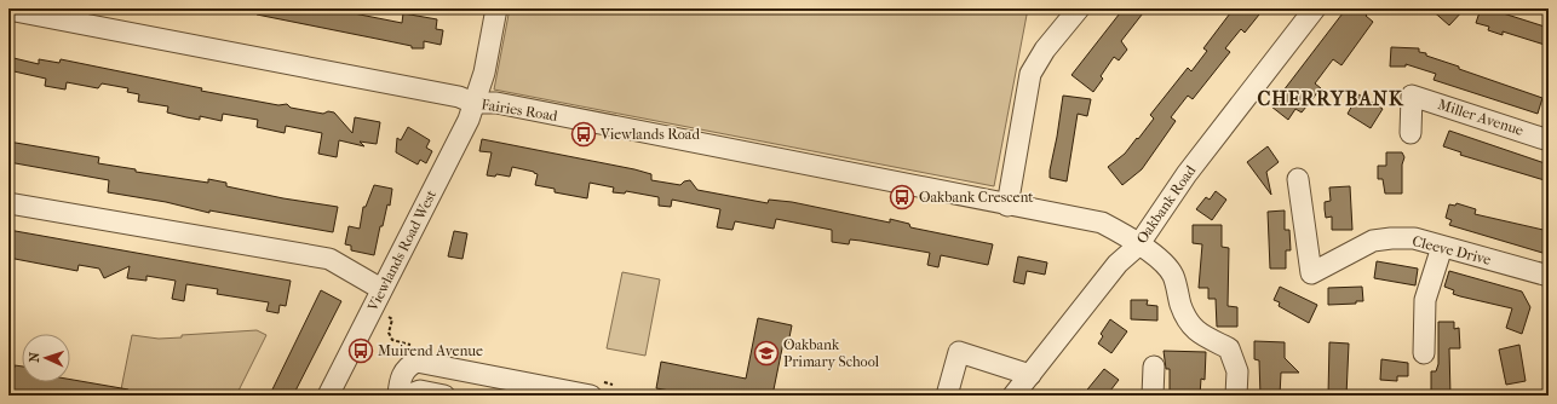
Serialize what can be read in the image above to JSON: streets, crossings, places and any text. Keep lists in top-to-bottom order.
{
  "streets": {
    "street": [
      "Fairies Road",
      "Miller Avenue",
      "Oakbank Road",
      "Viewlands Road West",
      "Cleeve Drive"
    ]
  },
  "crossings": [
    ["Fairies Road", "Oakbank Road"],
    ["Fairies Road", "Viewlands Road West"]
  ],
  "districts": ["CHERRYBANK"],
  "places": {
    "bus stop": ["Viewlands Road", "Oakbank Crescent", "Muirend Avenue"],
    "school or university": ["Oakbank Primary School"]
  },
  "north": "left"
}
